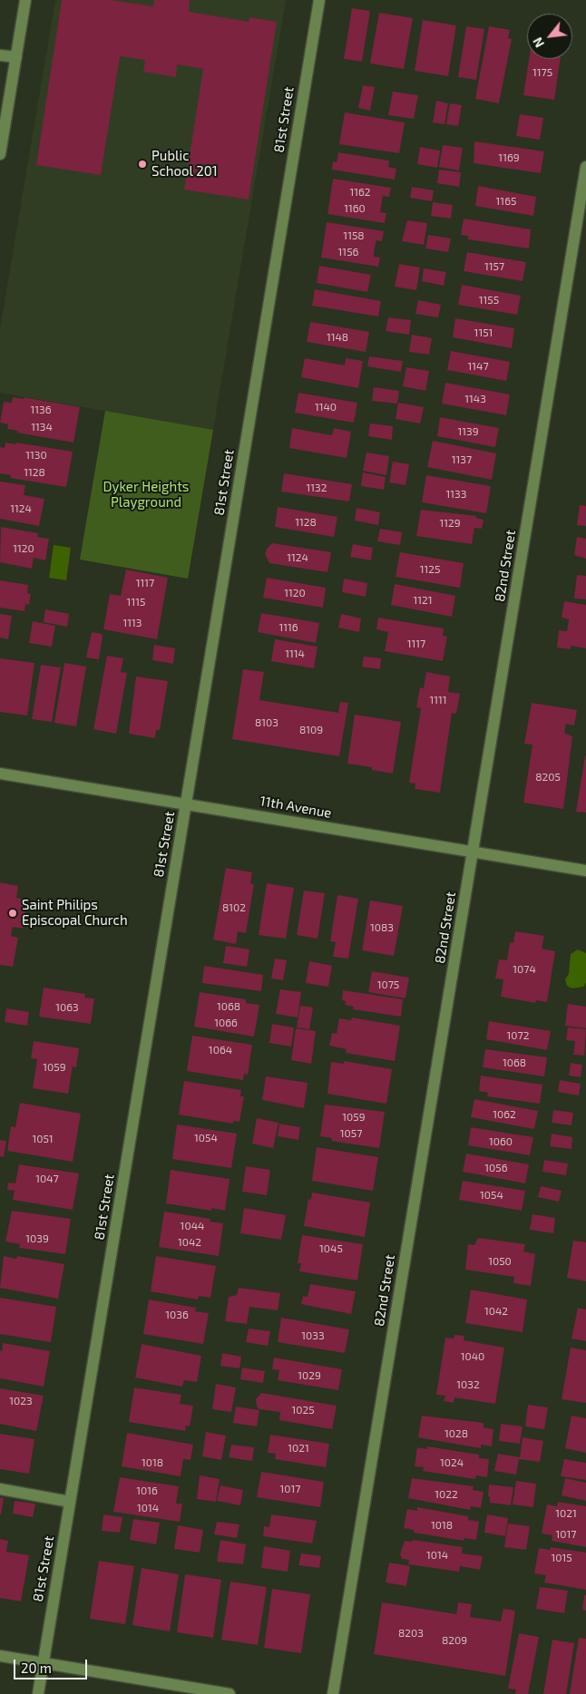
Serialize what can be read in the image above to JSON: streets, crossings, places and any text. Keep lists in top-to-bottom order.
{
  "streets": {
    "street": ["81st Street", "82nd Street", "11th Avenue"]
  },
  "crossings": [
    ["81st Street", "11th Avenue"],
    ["82nd Street", "11th Avenue"]
  ],
  "parks": ["Dyker Heights Playground"],
  "places": ["Public School 201", "Saint Philips Episcopal Church"],
  "house_numbers": [
    "1175",
    "1169",
    "1162",
    "1165",
    "1160",
    "1158",
    "1156",
    "1157",
    "1155",
    "1151",
    "1148",
    "1147",
    "1143",
    "1140",
    "1136",
    "1134",
    "1139",
    "1130",
    "1137",
    "1128",
    "1132",
    "1133",
    "1124",
    "1128",
    "1129",
    "1120",
    "1124",
    "1125",
    "1117",
    "1120",
    "1121",
    "1115",
    "1113",
    "1116",
    "1117",
    "1114",
    "1111",
    "8103",
    "8109",
    "8205",
    "8102",
    "1083",
    "1074",
    "1075",
    "1068",
    "1063",
    "1066",
    "1072",
    "1064",
    "1068",
    "1059",
    "1062",
    "1059",
    "1057",
    "1054",
    "1051",
    "1060",
    "1056",
    "1047",
    "1054",
    "1044",
    "1039",
    "1042",
    "1045",
    "1050",
    "1042",
    "1036",
    "1033",
    "1040",
    "1029",
    "1032",
    "1023",
    "1025",
    "1028",
    "1021",
    "1018",
    "1024",
    "1017",
    "1016",
    "1022",
    "1014",
    "1021",
    "1018",
    "1017",
    "1014",
    "1015",
    "8203",
    "8209"
  ],
  "scale_bar": "20 m",
  "north": "bottom left"
}
